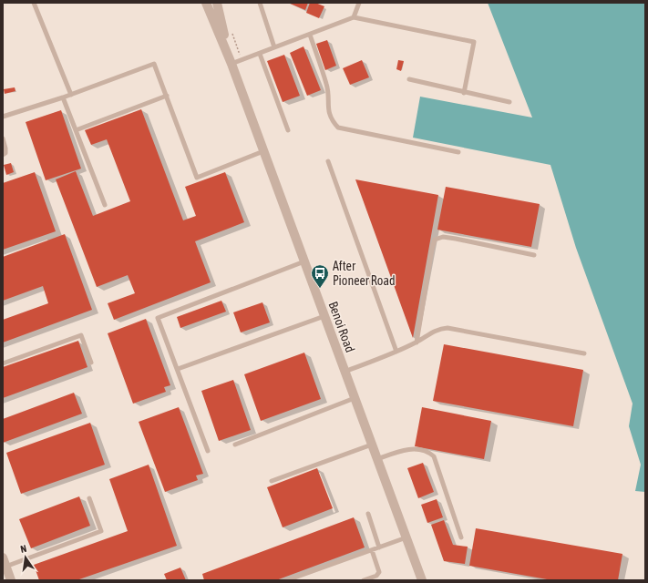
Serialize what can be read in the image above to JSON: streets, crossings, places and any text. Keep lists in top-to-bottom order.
{
  "streets": {
    "street": ["Benoi Road"]
  },
  "places": {
    "bus stop": ["After Pioneer Road"]
  },
  "north": "top"
}
